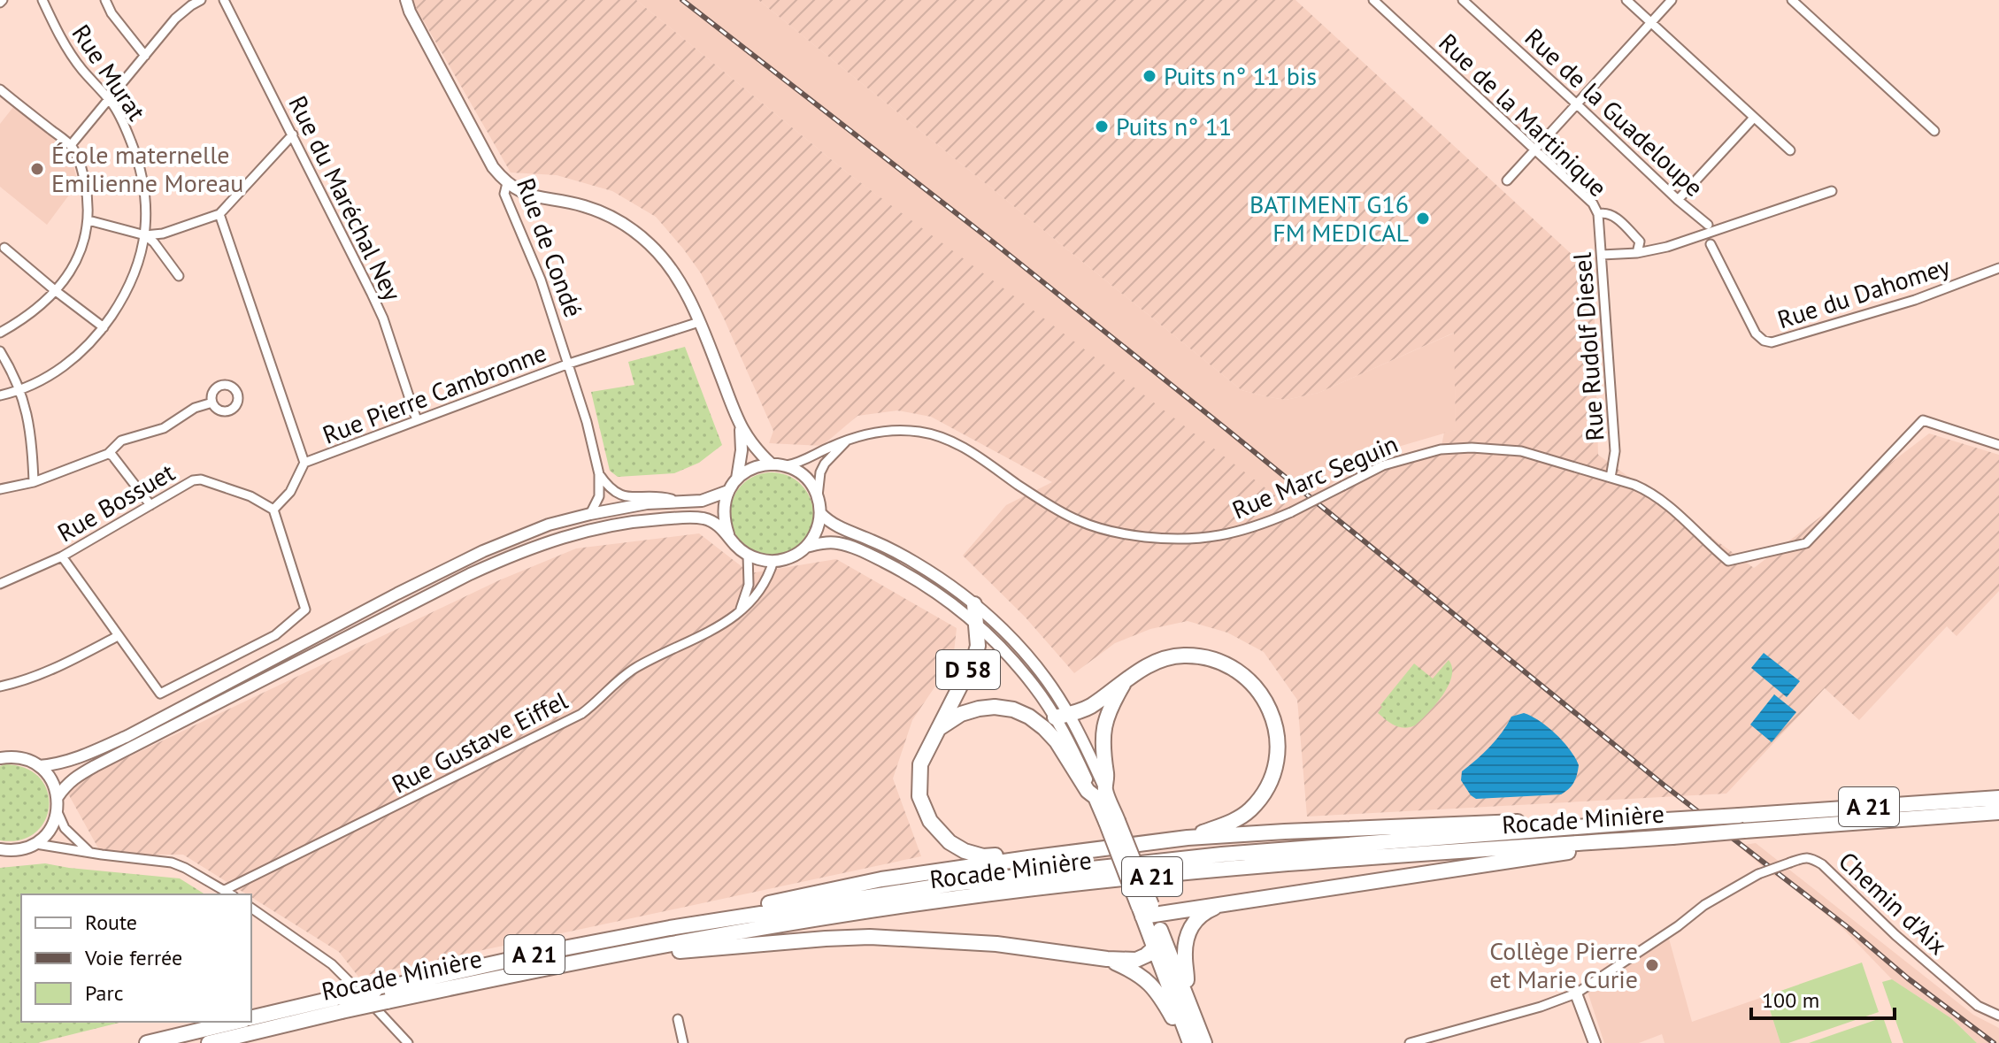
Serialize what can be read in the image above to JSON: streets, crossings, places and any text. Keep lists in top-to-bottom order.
{
  "streets": {
    "highway": ["D 58", "A 21", "Rocade Minière"],
    "main road": ["Rue de Condé"],
    "street": [
      "Rue Murat",
      "Rue de la Guadeloupe",
      "Rue de la Martinique",
      "Rue du Maréchal Ney",
      "Rue du Dahomey",
      "Rue Rudolf Diesel",
      "Rue Pierre Cambronne",
      "Rue Marc Seguin",
      "Rue Bossuet",
      "Rue Gustave Eiffel",
      "Chemin d'Aix"
    ]
  },
  "crossings": [
    ["Rue de la Martinique", "Rue Rudolf Diesel"],
    ["Rue du Maréchal Ney", "Rue Pierre Cambronne"],
    ["Rue de Condé", "Rue Pierre Cambronne"],
    ["Rue Rudolf Diesel", "Rue Marc Seguin"],
    ["Rue Marc Seguin", "D 58"],
    ["Rue Marc Seguin", "Rue Gustave Eiffel"],
    ["D 58", "Rue Gustave Eiffel"]
  ],
  "places": [
    "Puits n° 11 bis",
    "Puits n° 11",
    "École maternelle Emilienne Moreau",
    "BATIMENT G16 FM MEDICAL",
    "Collège Pierre et Marie Curie"
  ],
  "legend": ["Route", "Voie ferrée", "Parc"],
  "scale_bar": "100 m"
}
